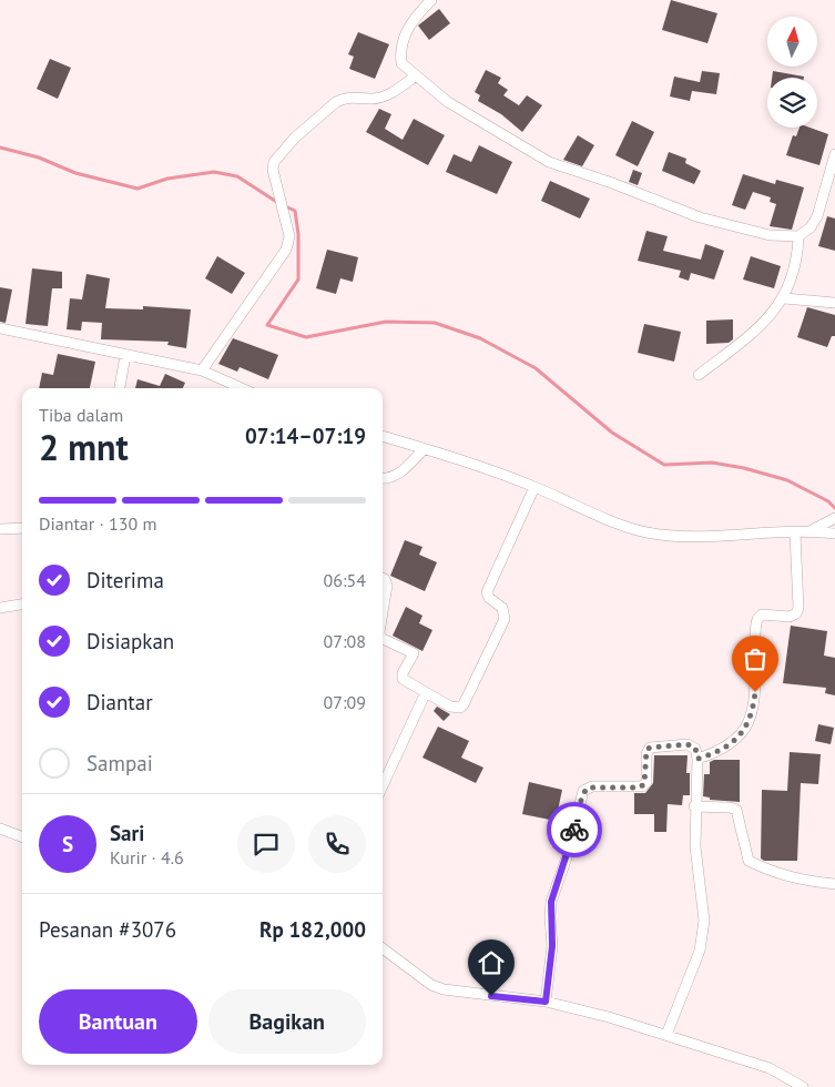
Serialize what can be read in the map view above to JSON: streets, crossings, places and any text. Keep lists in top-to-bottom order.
{
  "north": "top",
  "page": {
    "heading": ["2 mnt", "Tiba dalam", "07:14–07:19"],
    "panel": [
      "Sari",
      "Kurir · 4.6",
      "Pesanan #3076",
      "Rp 182,000"
    ],
    "bar": "Diantar · 130 m",
    "list": [
      ["Diterima", "06:54"],
      ["Disiapkan", "07:08"],
      ["Diantar", "07:09"],
      "Sampai"
    ],
    "round": "S",
    "buttons": ["Bantuan", "Bagikan"]
  }
}
